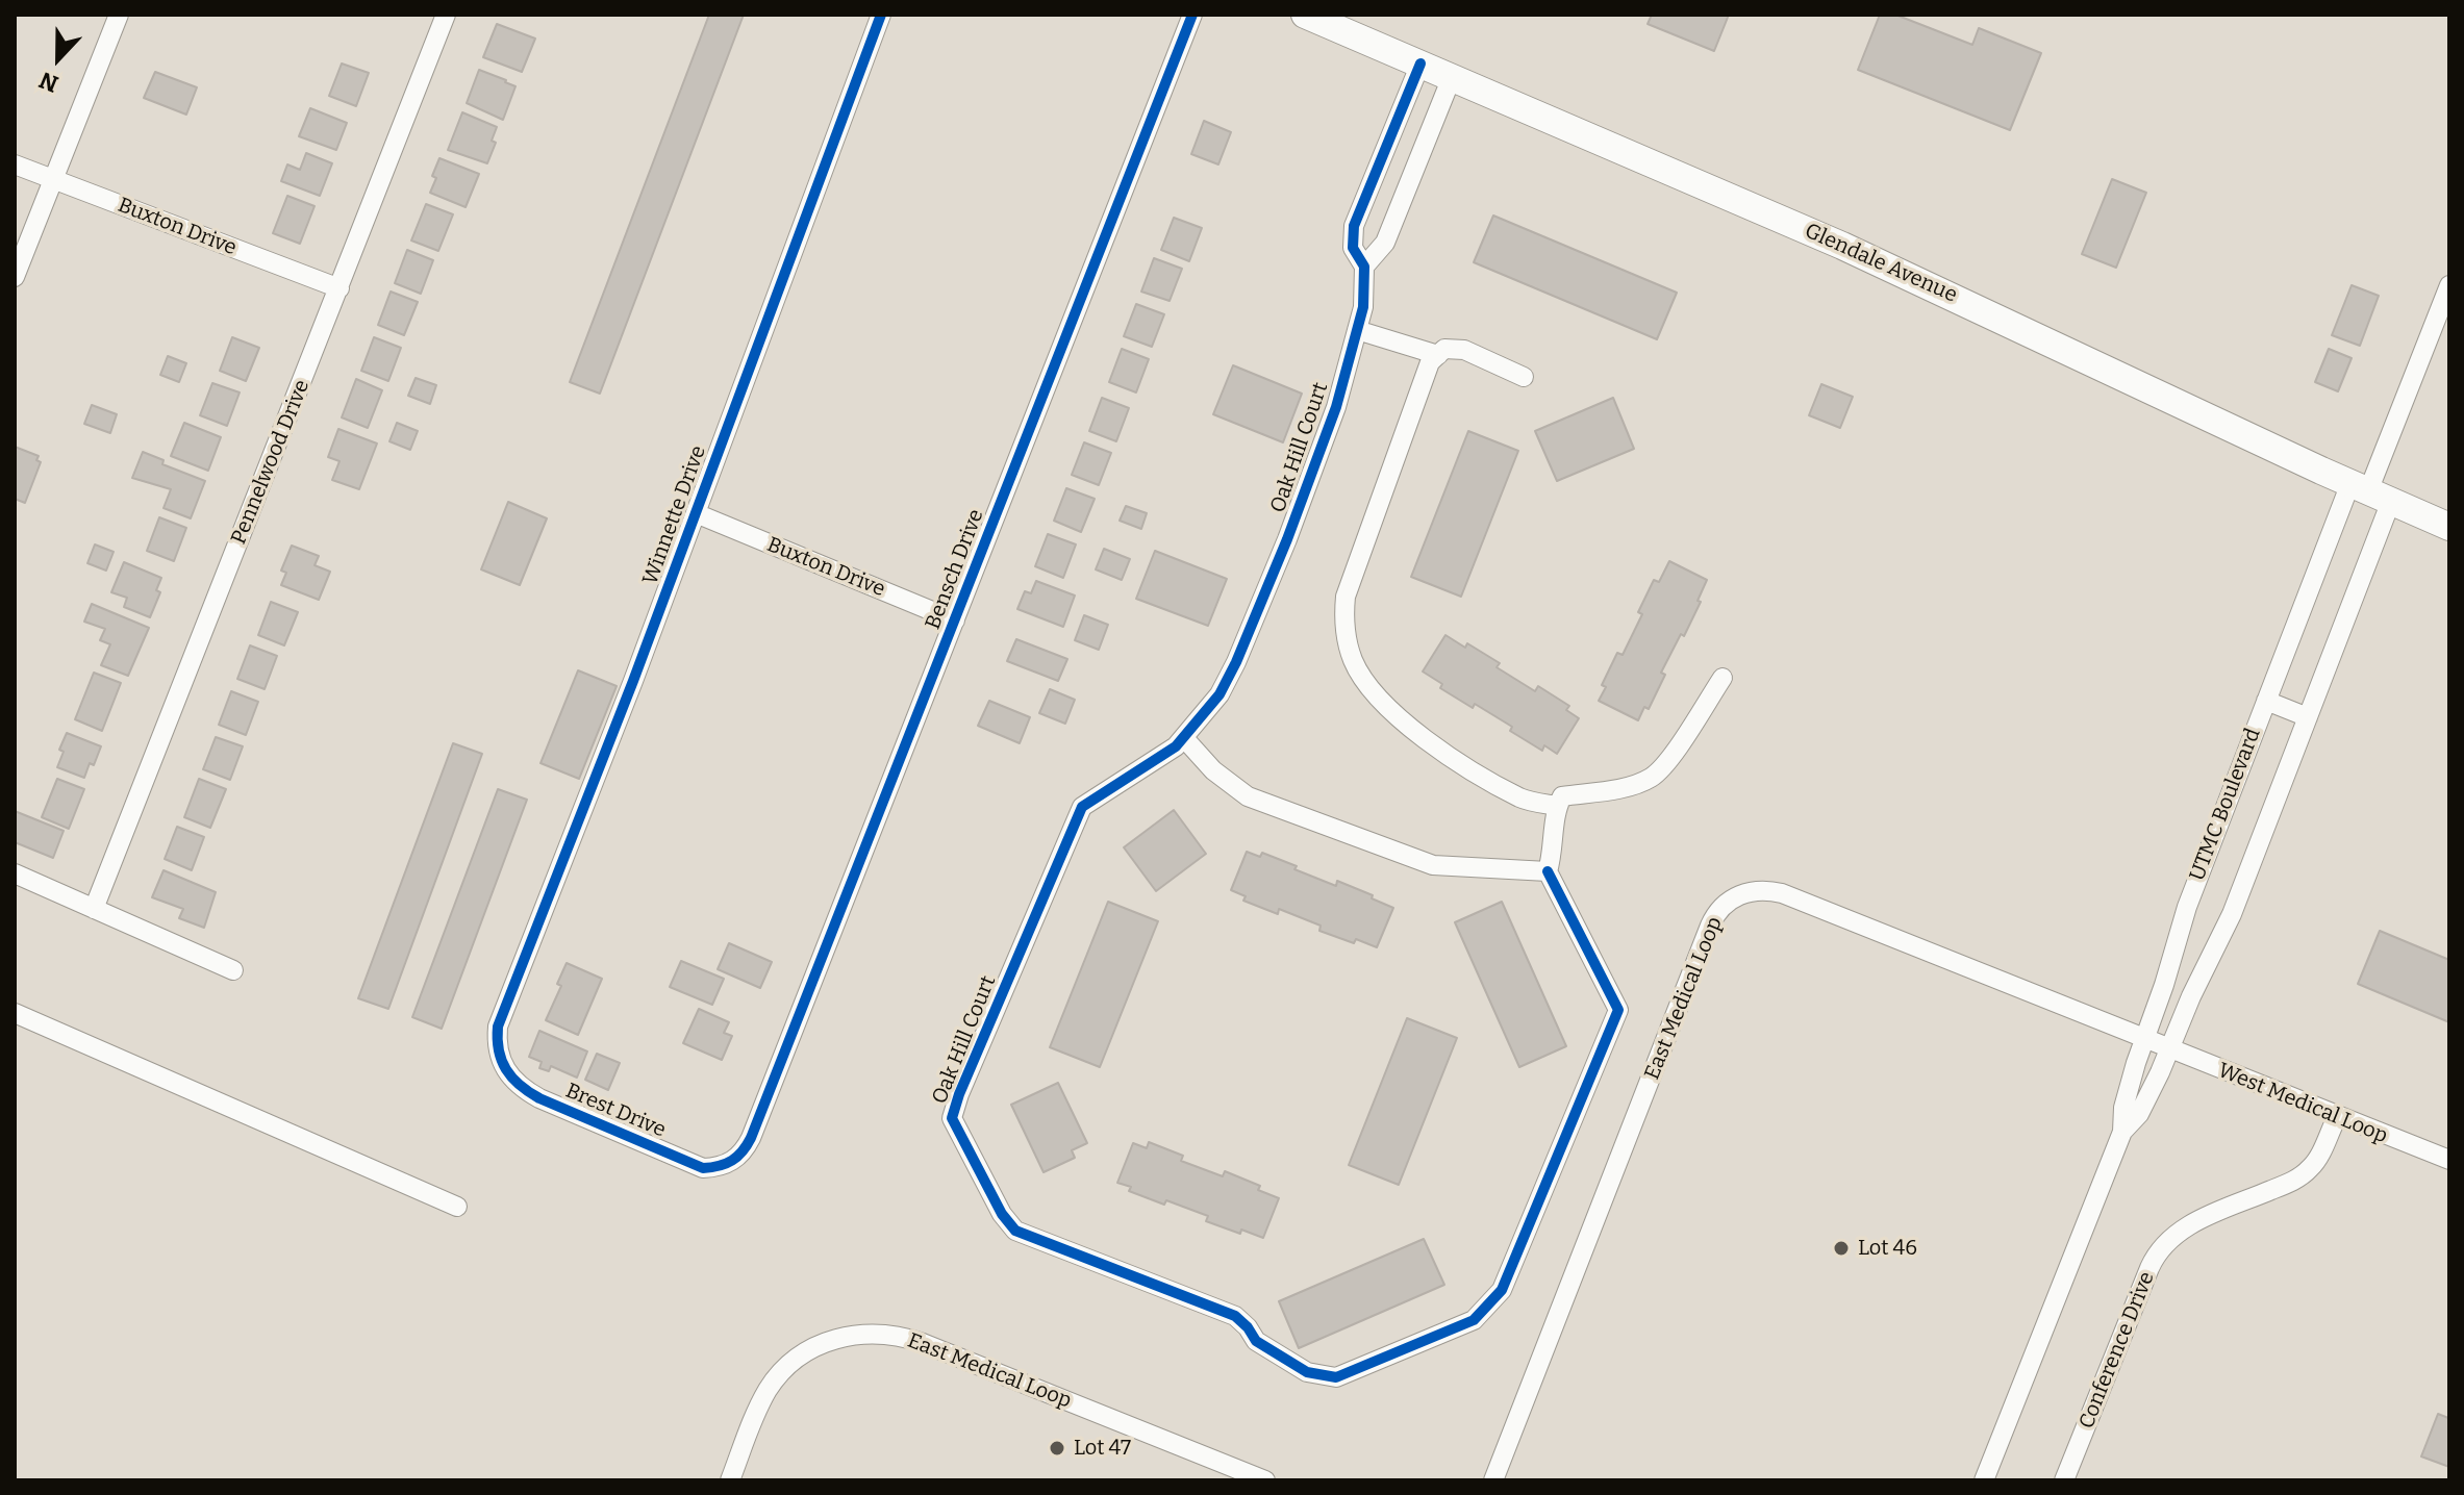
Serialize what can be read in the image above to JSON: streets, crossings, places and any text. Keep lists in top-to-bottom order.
{
  "streets": {
    "main road": ["Glendale Avenue"],
    "street": [
      "Buxton Drive",
      "Oak Hill Court",
      "Pennelwood Drive",
      "Winnette Drive",
      "Bensch Drive",
      "UTMC Boulevard",
      "East Medical Loop",
      "West Medical Loop",
      "Brest Drive",
      "Conference Drive"
    ]
  },
  "crossings": [
    ["Buxton Drive", "Pennelwood Drive"],
    ["Buxton Drive", "Winnette Drive"],
    ["Buxton Drive", "Bensch Drive"],
    ["Glendale Avenue", "Oak Hill Court"],
    ["Glendale Avenue", "UTMC Boulevard"],
    ["Winnette Drive", "Brest Drive"],
    ["Bensch Drive", "Brest Drive"],
    ["UTMC Boulevard", "East Medical Loop"],
    ["UTMC Boulevard", "West Medical Loop"],
    ["East Medical Loop", "West Medical Loop"],
    ["West Medical Loop", "Conference Drive"]
  ],
  "places": ["Lot 46", "Lot 47"],
  "north": "bottom"
}
